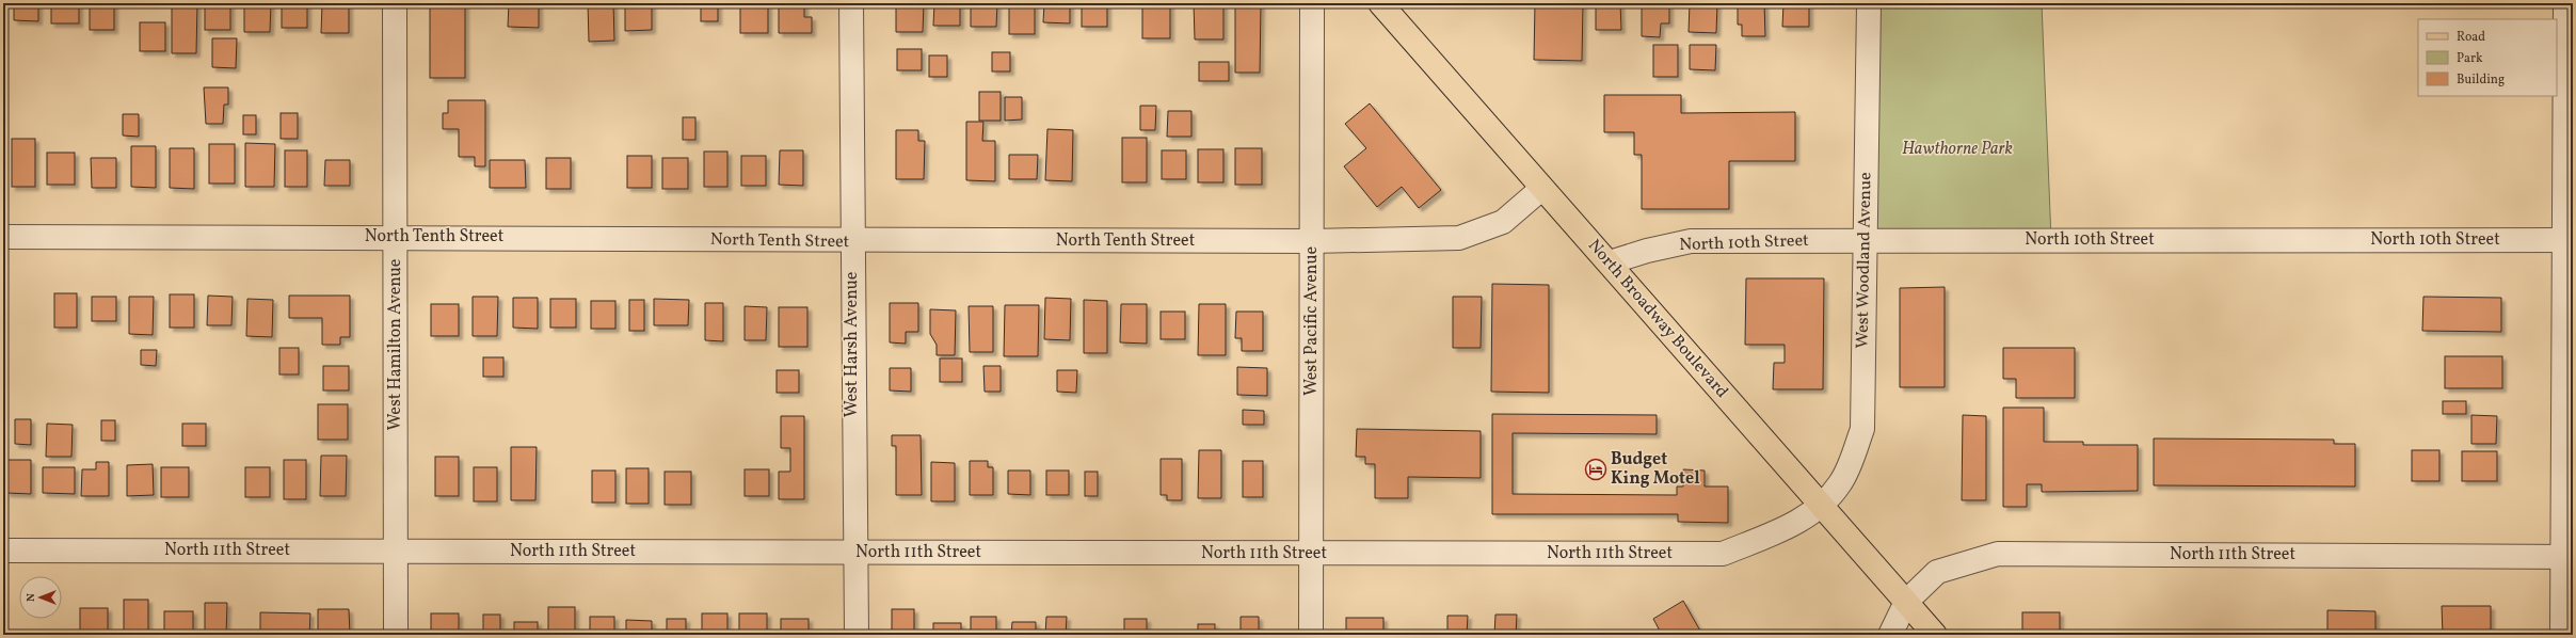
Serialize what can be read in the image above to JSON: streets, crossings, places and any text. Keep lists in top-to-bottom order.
{
  "streets": {
    "main road": ["North Broadway Boulevard"],
    "street": [
      "North Tenth Street",
      "North 10th Street",
      "West Woodland Avenue",
      "West Pacific Avenue",
      "West Hamilton Avenue",
      "West Harsh Avenue",
      "North 11th Street"
    ]
  },
  "crossings": [
    ["North Tenth Street", "North Broadway Boulevard"],
    ["North Tenth Street", "West Pacific Avenue"],
    ["North Tenth Street", "West Hamilton Avenue"],
    ["North Tenth Street", "West Harsh Avenue"],
    ["North 10th Street", "West Woodland Avenue"],
    ["North 10th Street", "North Broadway Boulevard"],
    ["West Woodland Avenue", "North Broadway Boulevard"],
    ["West Woodland Avenue", "North 11th Street"],
    ["North Broadway Boulevard", "North 11th Street"],
    ["West Pacific Avenue", "North 11th Street"],
    ["West Hamilton Avenue", "North 11th Street"],
    ["West Harsh Avenue", "North 11th Street"]
  ],
  "parks": ["Hawthorne Park"],
  "places": {
    "hotel": ["Budget King Motel"]
  },
  "legend": ["Road", "Park", "Building"],
  "north": "left"
}
